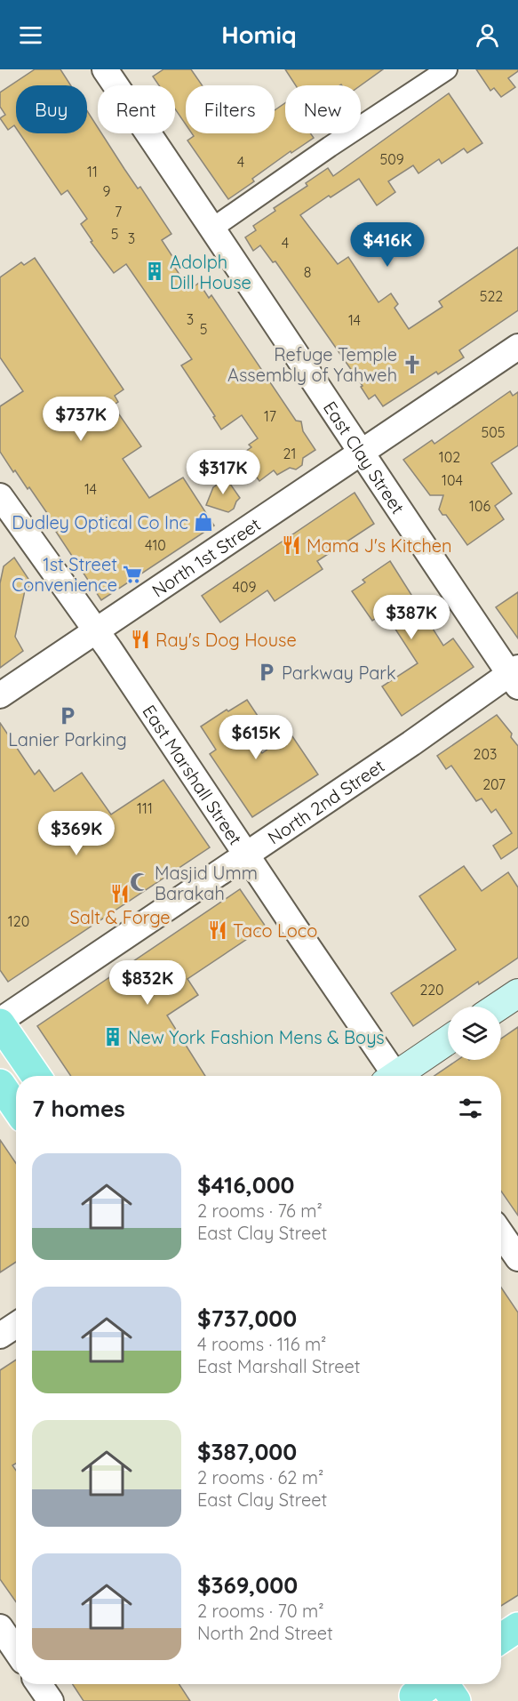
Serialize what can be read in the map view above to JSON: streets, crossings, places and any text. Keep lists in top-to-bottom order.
{
  "streets": {
    "street": [
      "East Clay Street",
      "North 1st Street",
      "East Marshall Street",
      "North 2nd Street"
    ]
  },
  "crossings": [
    ["East Clay Street", "North 1st Street"],
    ["East Clay Street", "North 2nd Street"],
    ["North 1st Street", "East Marshall Street"],
    ["East Marshall Street", "North 2nd Street"]
  ],
  "places": {
    "building": ["Adolph Dill House", "New York Fashion Mens & Boys"],
    "church": ["Refuge Temple Assembly of Yahweh"],
    "shop": ["Dudley Optical Co Inc"],
    "restaurant": [
      "Mama J's Kitchen",
      "Ray's Dog House",
      "Salt & Forge",
      "Taco Loco"
    ],
    "supermarket": ["1st Street Convenience"],
    "parking": ["Parkway Park", "Lanier Parking"],
    "mosque": ["Masjid Umm Barakah"]
  },
  "house_numbers": [
    "509",
    "4",
    "11",
    "9",
    "7",
    "5",
    "3",
    "4",
    "8",
    "522",
    "3",
    "14",
    "5",
    "17",
    "505",
    "21",
    "102",
    "104",
    "14",
    "106",
    "410",
    "409",
    "203",
    "207",
    "111",
    "120",
    "220"
  ],
  "page": {
    "header": "Homiq",
    "chip": [
      "Buy",
      "Rent",
      "Filters",
      "New"
    ],
    "price": [
      "$416K",
      "$737K",
      "$317K",
      "$387K",
      "$615K",
      "$369K",
      "$832K"
    ],
    "heading": "7 homes",
    "list": [
      {
        "name": "$416,000",
        "note": "2 rooms · 76 m² · East Clay Street"
      },
      {
        "name": "$737,000",
        "note": "4 rooms · 116 m² · East Marshall Street"
      },
      {
        "name": "$387,000",
        "note": "2 rooms · 62 m² · East Clay Street"
      },
      {
        "name": "$369,000",
        "note": "2 rooms · 70 m² · North 2nd Street"
      }
    ]
  }
}
